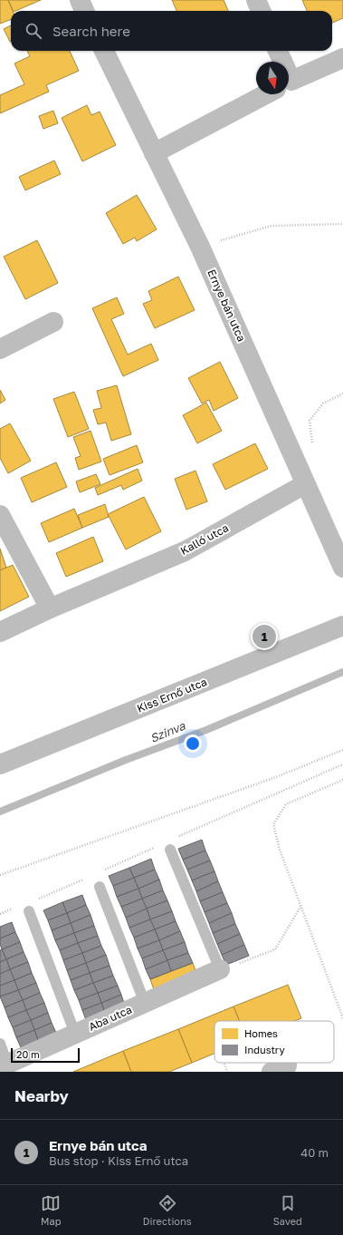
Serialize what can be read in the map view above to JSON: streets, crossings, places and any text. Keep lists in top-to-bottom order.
{
  "streets": {
    "street": [
      "Ernye bán utca",
      "Kalló utca",
      "Kiss Ernő utca",
      "Aba utca"
    ]
  },
  "crossings": [
    ["Ernye bán utca", "Kalló utca"]
  ],
  "water": ["Szinva"],
  "legend": ["Homes", "Industry"],
  "scale_bar": "20 m",
  "north": "bottom",
  "page": {
    "search": "Search here",
    "pins": "1",
    "scale": "20 m",
    "heading": "Nearby",
    "list": [
      {
        "mark": "1",
        "name": "Ernye bán utca",
        "note": "Bus stop · Kiss Ernő utca",
        "value": "40 m"
      }
    ],
    "nav": ["Map", "Directions", "Saved"]
  }
}
